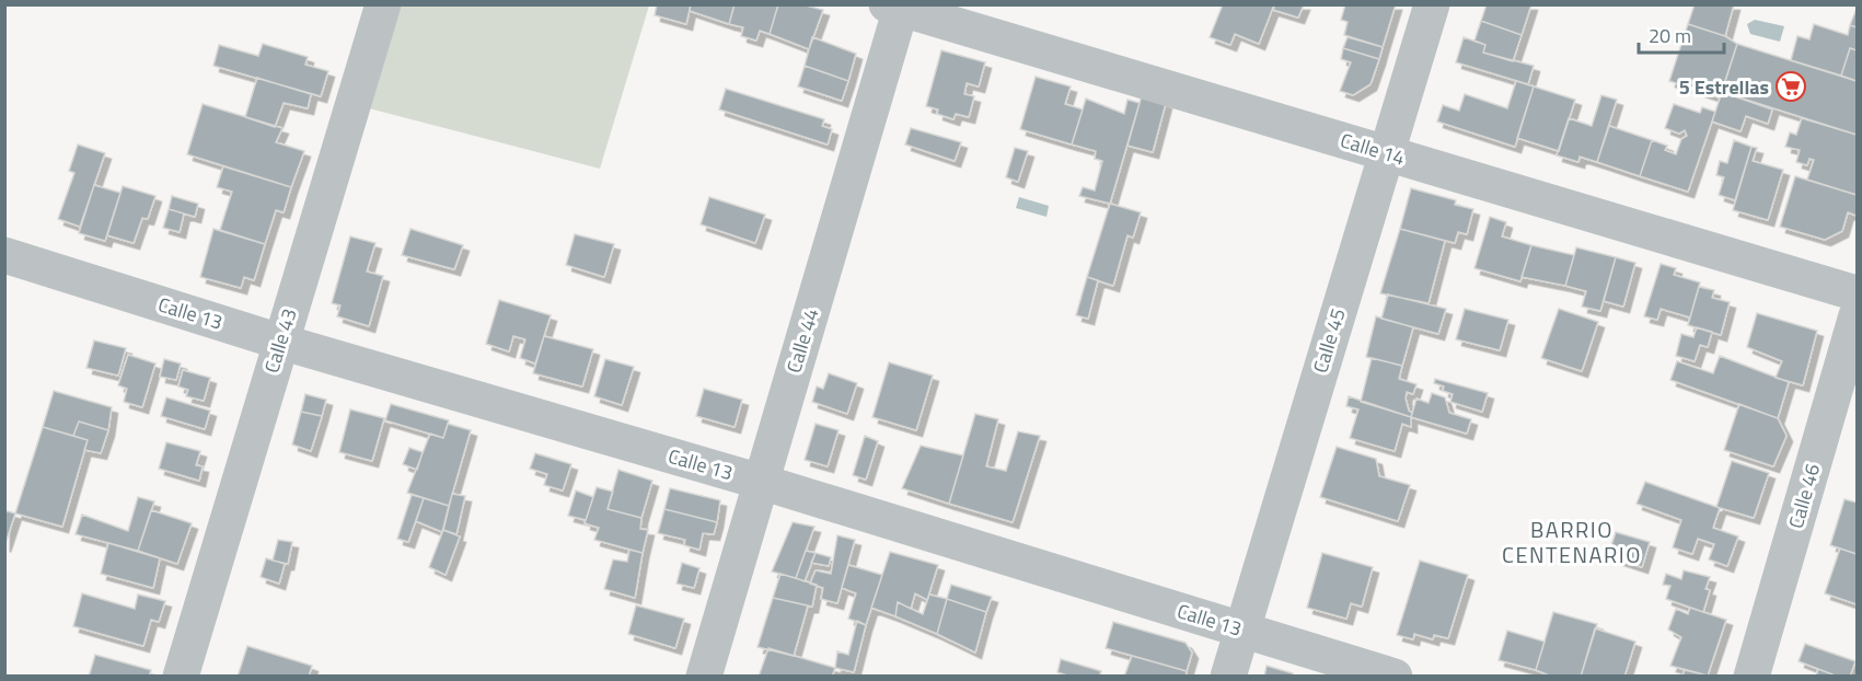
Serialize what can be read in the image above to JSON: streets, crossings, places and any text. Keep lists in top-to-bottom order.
{
  "streets": {
    "street": [
      "Calle 14",
      "Calle 13",
      "Calle 43",
      "Calle 44",
      "Calle 45",
      "Calle 46"
    ]
  },
  "crossings": [
    ["Calle 14", "Calle 44"],
    ["Calle 14", "Calle 45"],
    ["Calle 13", "Calle 43"],
    ["Calle 13", "Calle 44"],
    ["Calle 13", "Calle 45"]
  ],
  "districts": ["BARRIO CENTENARIO"],
  "places": {
    "supermarket": ["5 Estrellas"]
  },
  "scale_bar": "20 m"
}
